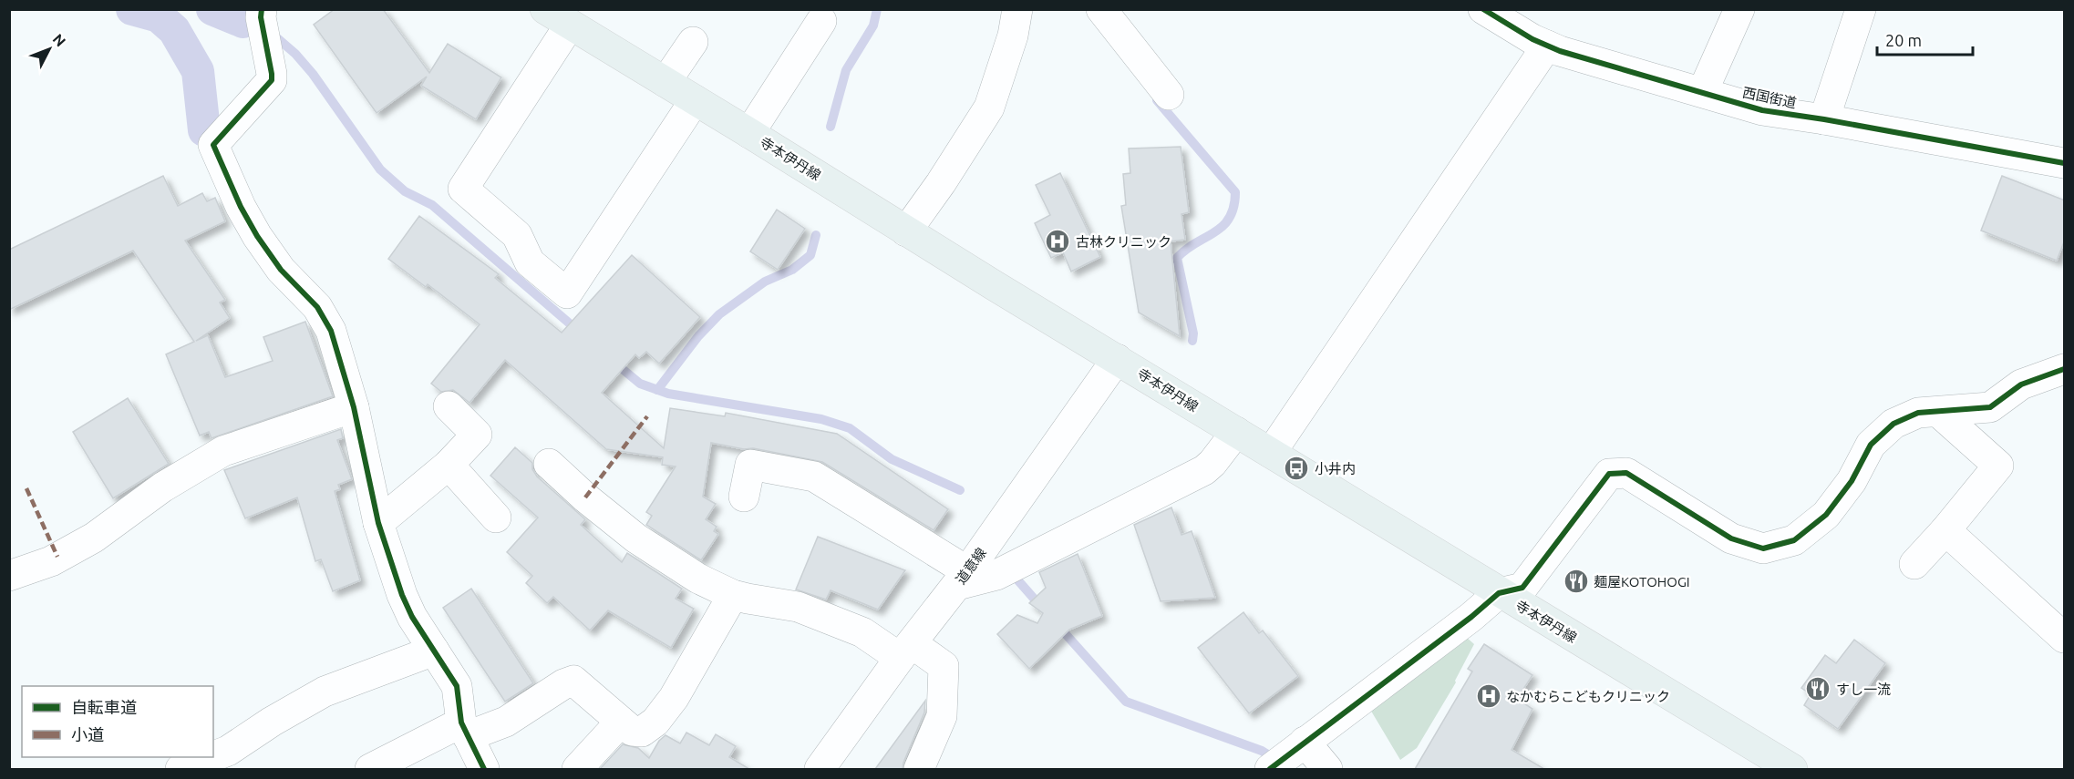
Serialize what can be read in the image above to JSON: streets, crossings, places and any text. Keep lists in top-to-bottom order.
{
  "streets": {
    "main road": ["寺本伊丹線"],
    "street": ["西国街道", "道意線"]
  },
  "crossings": [
    ["寺本伊丹線", "道意線"]
  ],
  "places": {
    "hospital": ["古林クリニック", "なかむらこどもクリニック"],
    "bus stop": ["小井内"],
    "restaurant": ["麺屋KOTOHOGI", "すし一流"]
  },
  "legend": ["自転車道", "小道"],
  "scale_bar": "20 m",
  "north": "top right"
}
